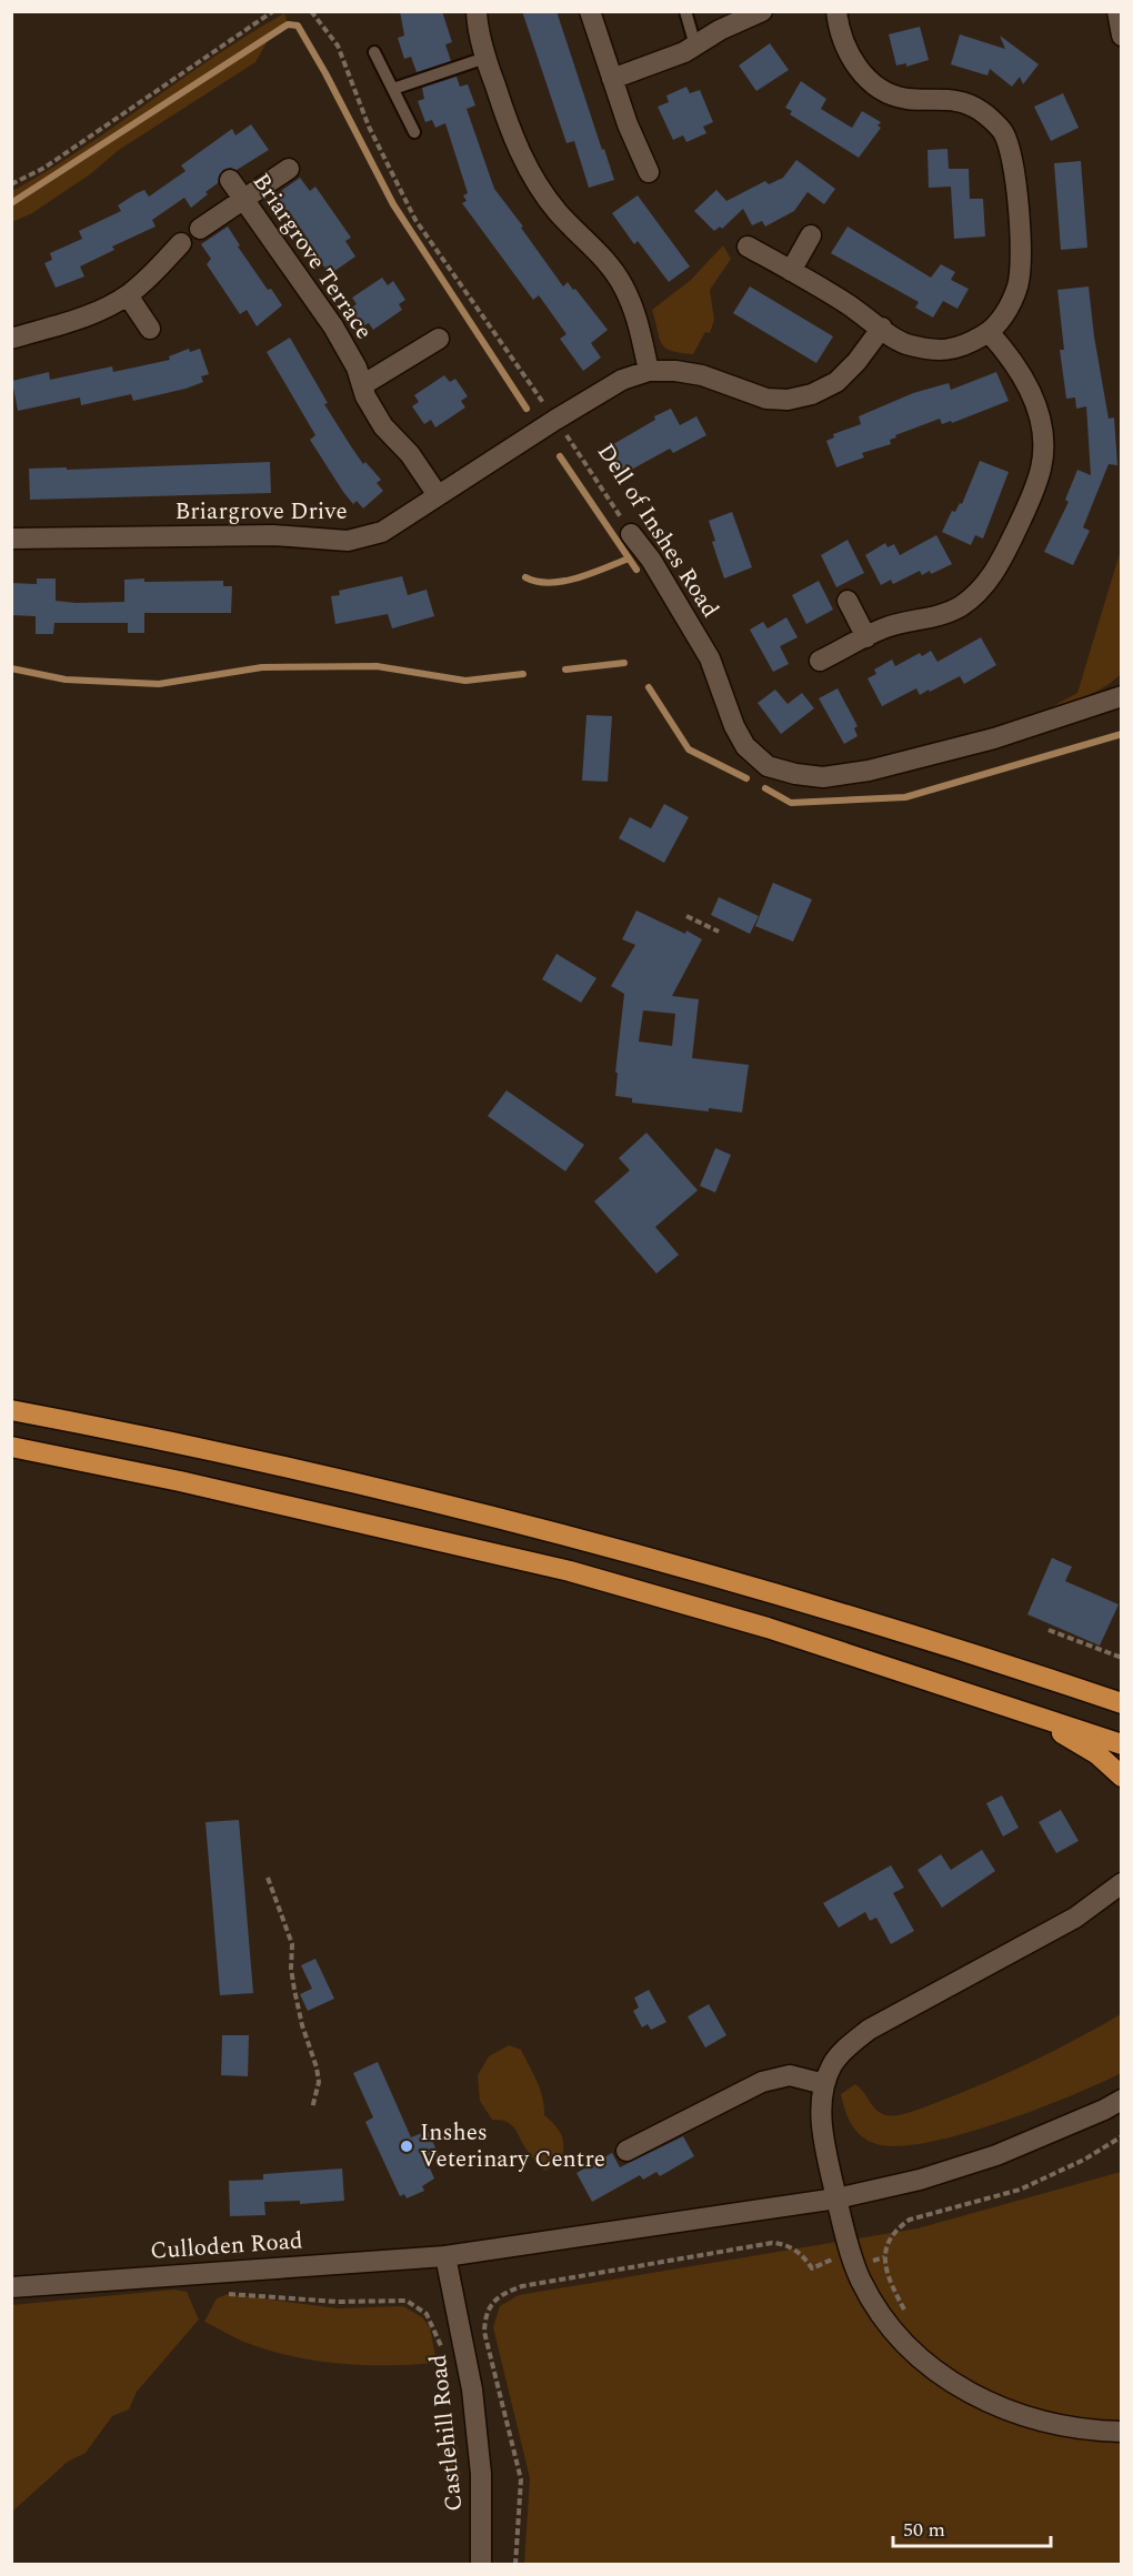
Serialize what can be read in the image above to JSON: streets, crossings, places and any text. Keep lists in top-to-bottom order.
{
  "streets": {
    "street": [
      "Briargrove Terrace",
      "Briargrove Drive",
      "Dell of Inshes Road",
      "Culloden Road",
      "Castlehill Road"
    ]
  },
  "crossings": [
    ["Briargrove Terrace", "Briargrove Drive"],
    ["Briargrove Drive", "Dell of Inshes Road"],
    ["Culloden Road", "Castlehill Road"]
  ],
  "places": ["Inshes Veterinary Centre"],
  "scale_bar": "50 m"
}
